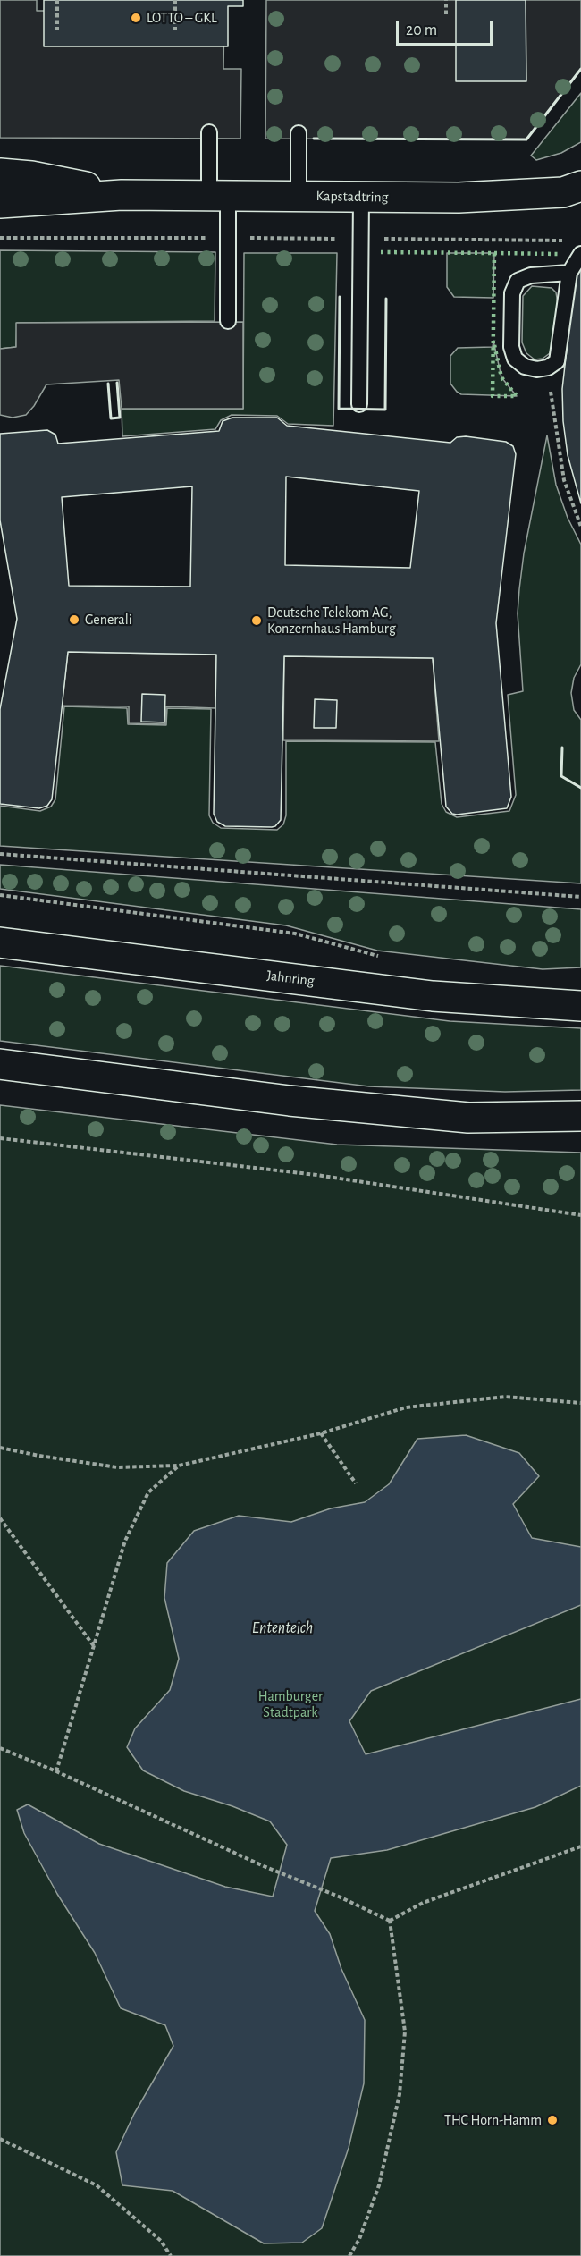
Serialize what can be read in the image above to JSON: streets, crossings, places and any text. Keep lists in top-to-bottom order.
{
  "streets": {
    "main road": ["Kapstadtring", "Jahnring"]
  },
  "water": ["Ententeich"],
  "parks": ["Hamburger Stadtpark"],
  "places": [
    "LOTTO – GKL",
    "Generali",
    "Deutsche Telekom AG, Konzernhaus Hamburg",
    "THC Horn-Hamm"
  ],
  "scale_bar": "20 m"
}
